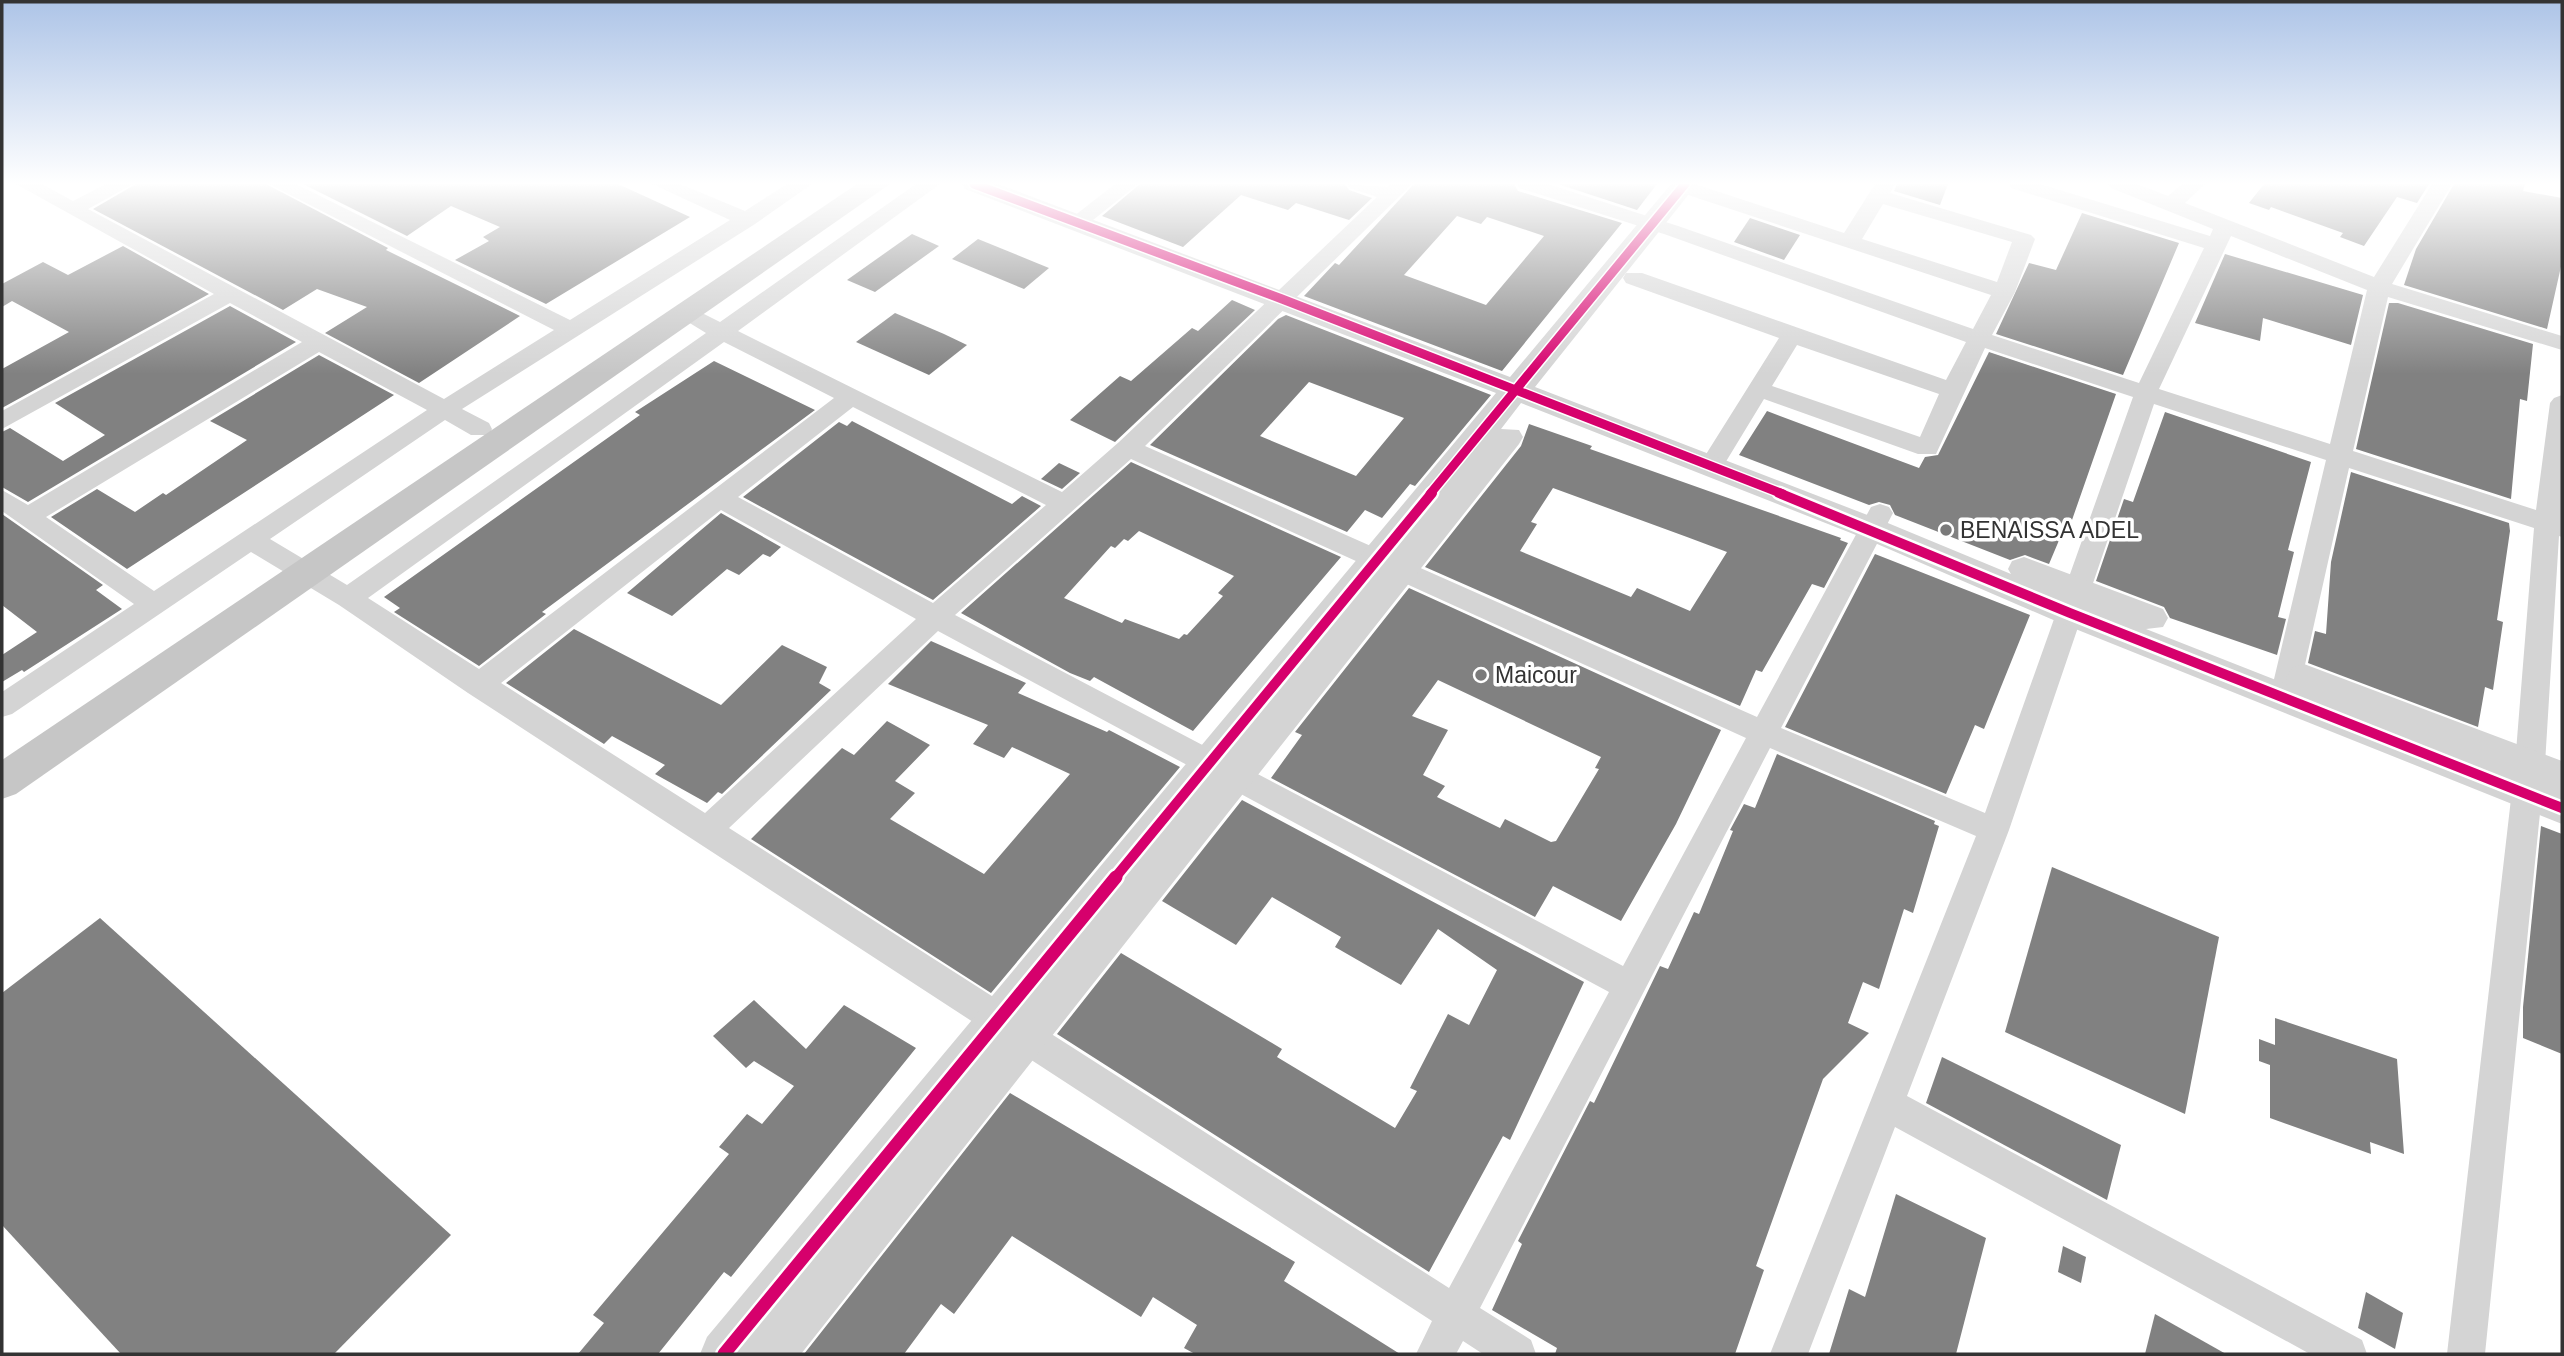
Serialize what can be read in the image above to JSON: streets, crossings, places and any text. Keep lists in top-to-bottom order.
{
  "places": ["BENAISSA ADEL", "Maicour"]
}
